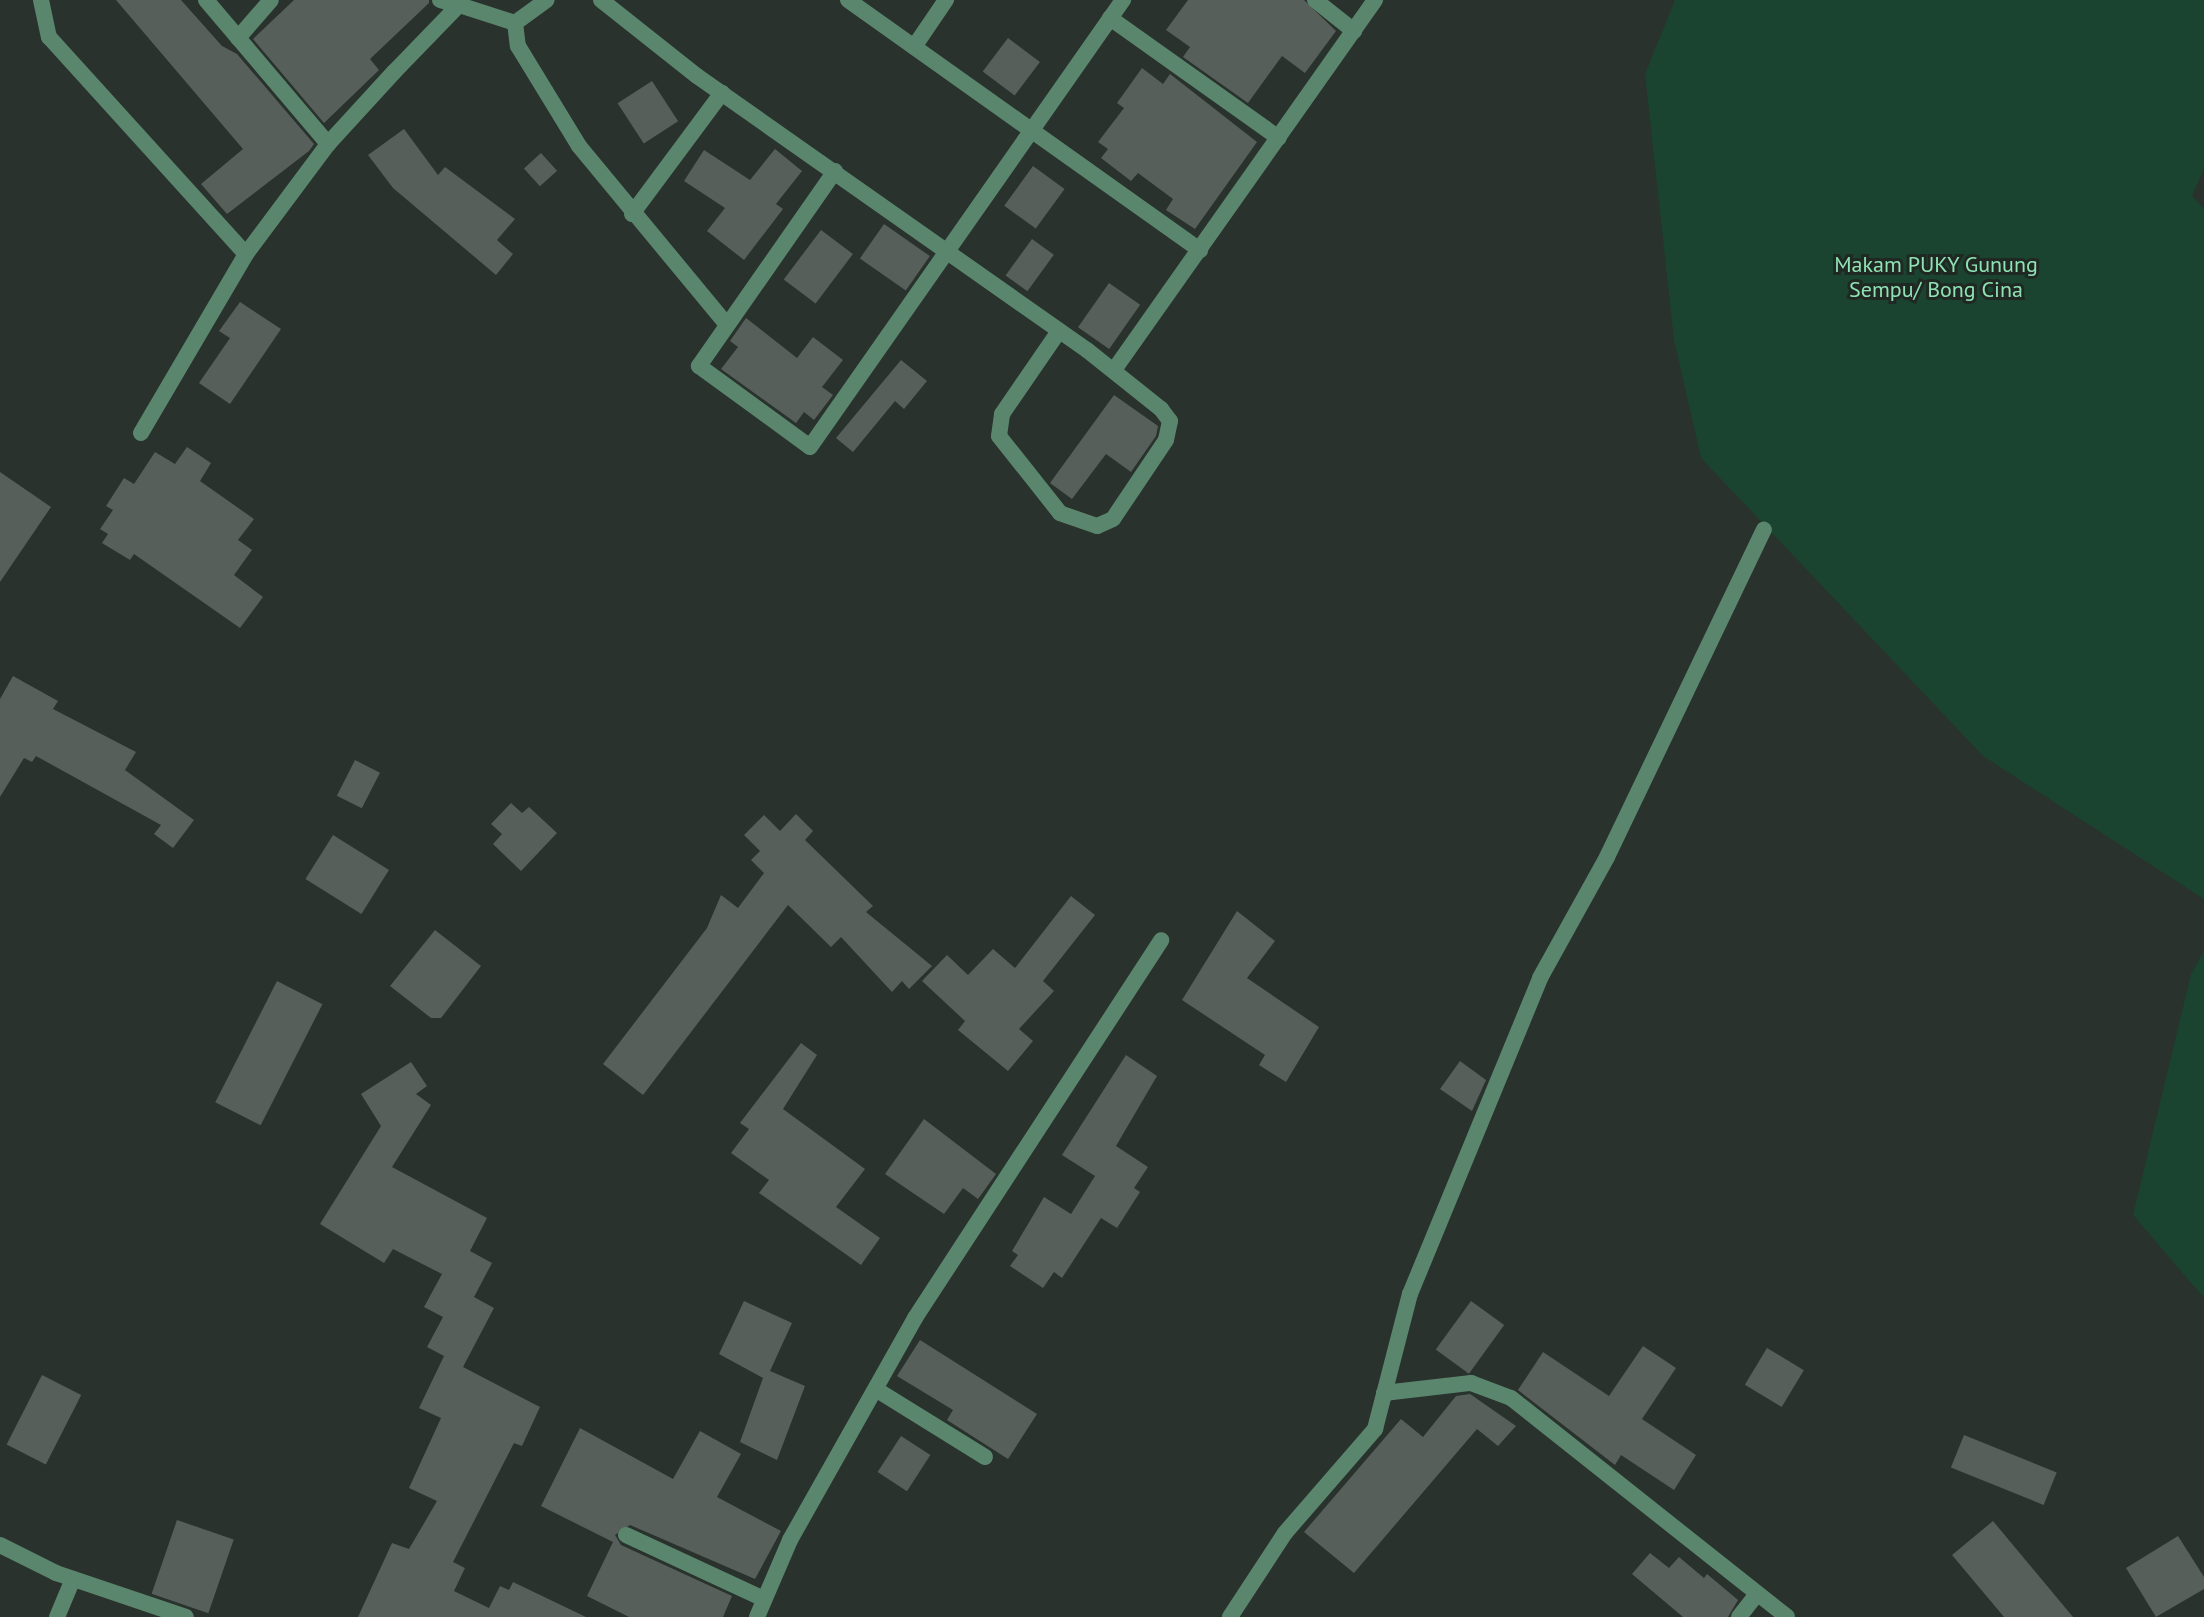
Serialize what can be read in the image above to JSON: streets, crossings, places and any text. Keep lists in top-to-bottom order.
{
  "parks": ["Makam PUKY Gunung Sempu/ Bong Cina"]
}
